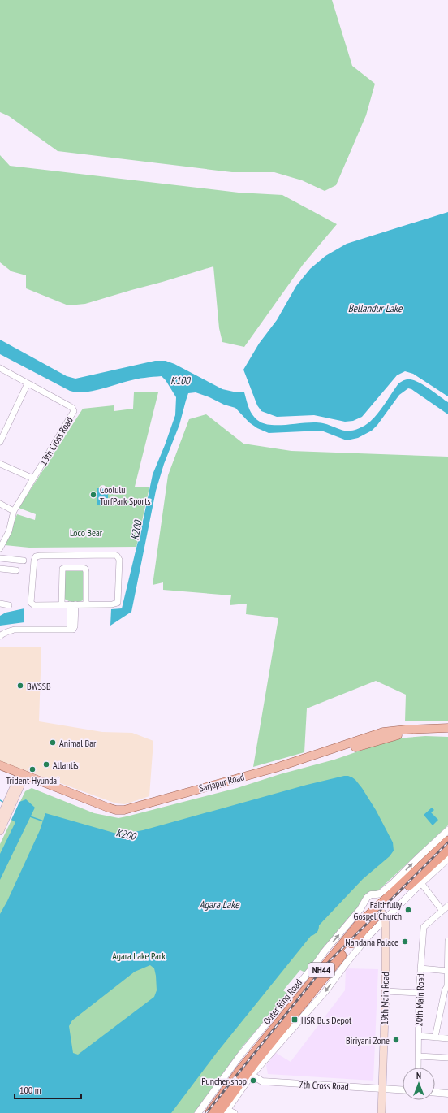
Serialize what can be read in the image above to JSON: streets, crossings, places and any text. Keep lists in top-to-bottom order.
{
  "streets": {
    "highway": ["NH44", "Outer Ring Road"],
    "main road": ["Sarjapur Road", "19th Main Road"],
    "street": ["13th Cross Road", "20th Main Road", "7th Cross Road"]
  },
  "crossings": [
    ["19th Main Road", "Outer Ring Road"],
    ["19th Main Road", "7th Cross Road"],
    ["Outer Ring Road", "7th Cross Road"]
  ],
  "water": [
    "Bellandur Lake",
    "K100",
    "K200",
    "Agara Lake"
  ],
  "parks": ["Loco Bear", "Agara Lake Park"],
  "places": {
    "other": [
      "Coolulu TurfPark Sports",
      "BWSSB",
      "Animal Bar",
      "Atlantis",
      "Trident Hyundai",
      "Faithfully Gospel Church",
      "Nandana Palace",
      "Biriyani Zone",
      "Puncher shop"
    ],
    "transit": ["HSR Bus Depot"]
  },
  "scale_bar": "100 m",
  "north": "top"
}
